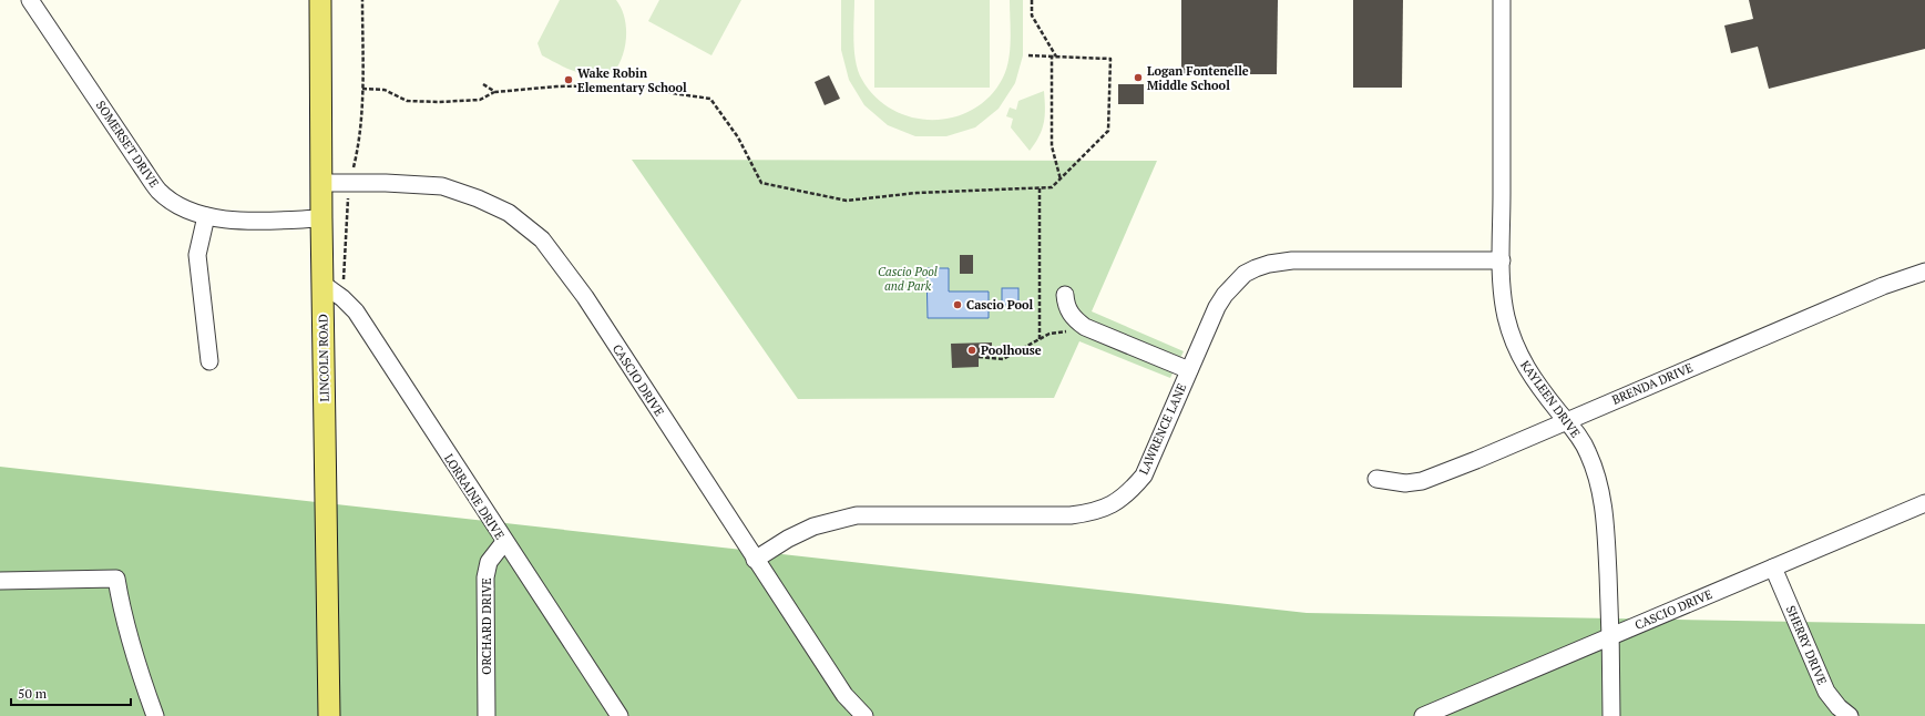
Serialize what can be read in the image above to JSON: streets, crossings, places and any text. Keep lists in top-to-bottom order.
{
  "streets": {
    "main road": ["LINCOLN ROAD"],
    "street": [
      "SOMERSET DRIVE",
      "CASCIO DRIVE",
      "BRENDA DRIVE",
      "KAYLEEN DRIVE",
      "LAWRENCE LANE",
      "LORRAINE DRIVE",
      "ORCHARD DRIVE",
      "SHERRY DRIVE"
    ]
  },
  "crossings": [
    ["SOMERSET DRIVE", "LINCOLN ROAD"],
    ["LINCOLN ROAD", "CASCIO DRIVE"],
    ["LINCOLN ROAD", "LORRAINE DRIVE"],
    ["CASCIO DRIVE", "KAYLEEN DRIVE"],
    ["CASCIO DRIVE", "LAWRENCE LANE"],
    ["CASCIO DRIVE", "SHERRY DRIVE"],
    ["BRENDA DRIVE", "KAYLEEN DRIVE"],
    ["KAYLEEN DRIVE", "LAWRENCE LANE"],
    ["LORRAINE DRIVE", "ORCHARD DRIVE"]
  ],
  "parks": ["Cascio Pool and Park"],
  "places": [
    "Logan Fontenelle Middle School",
    "Wake Robin Elementary School",
    "Cascio Pool",
    "Poolhouse"
  ],
  "scale_bar": "50 m"
}
